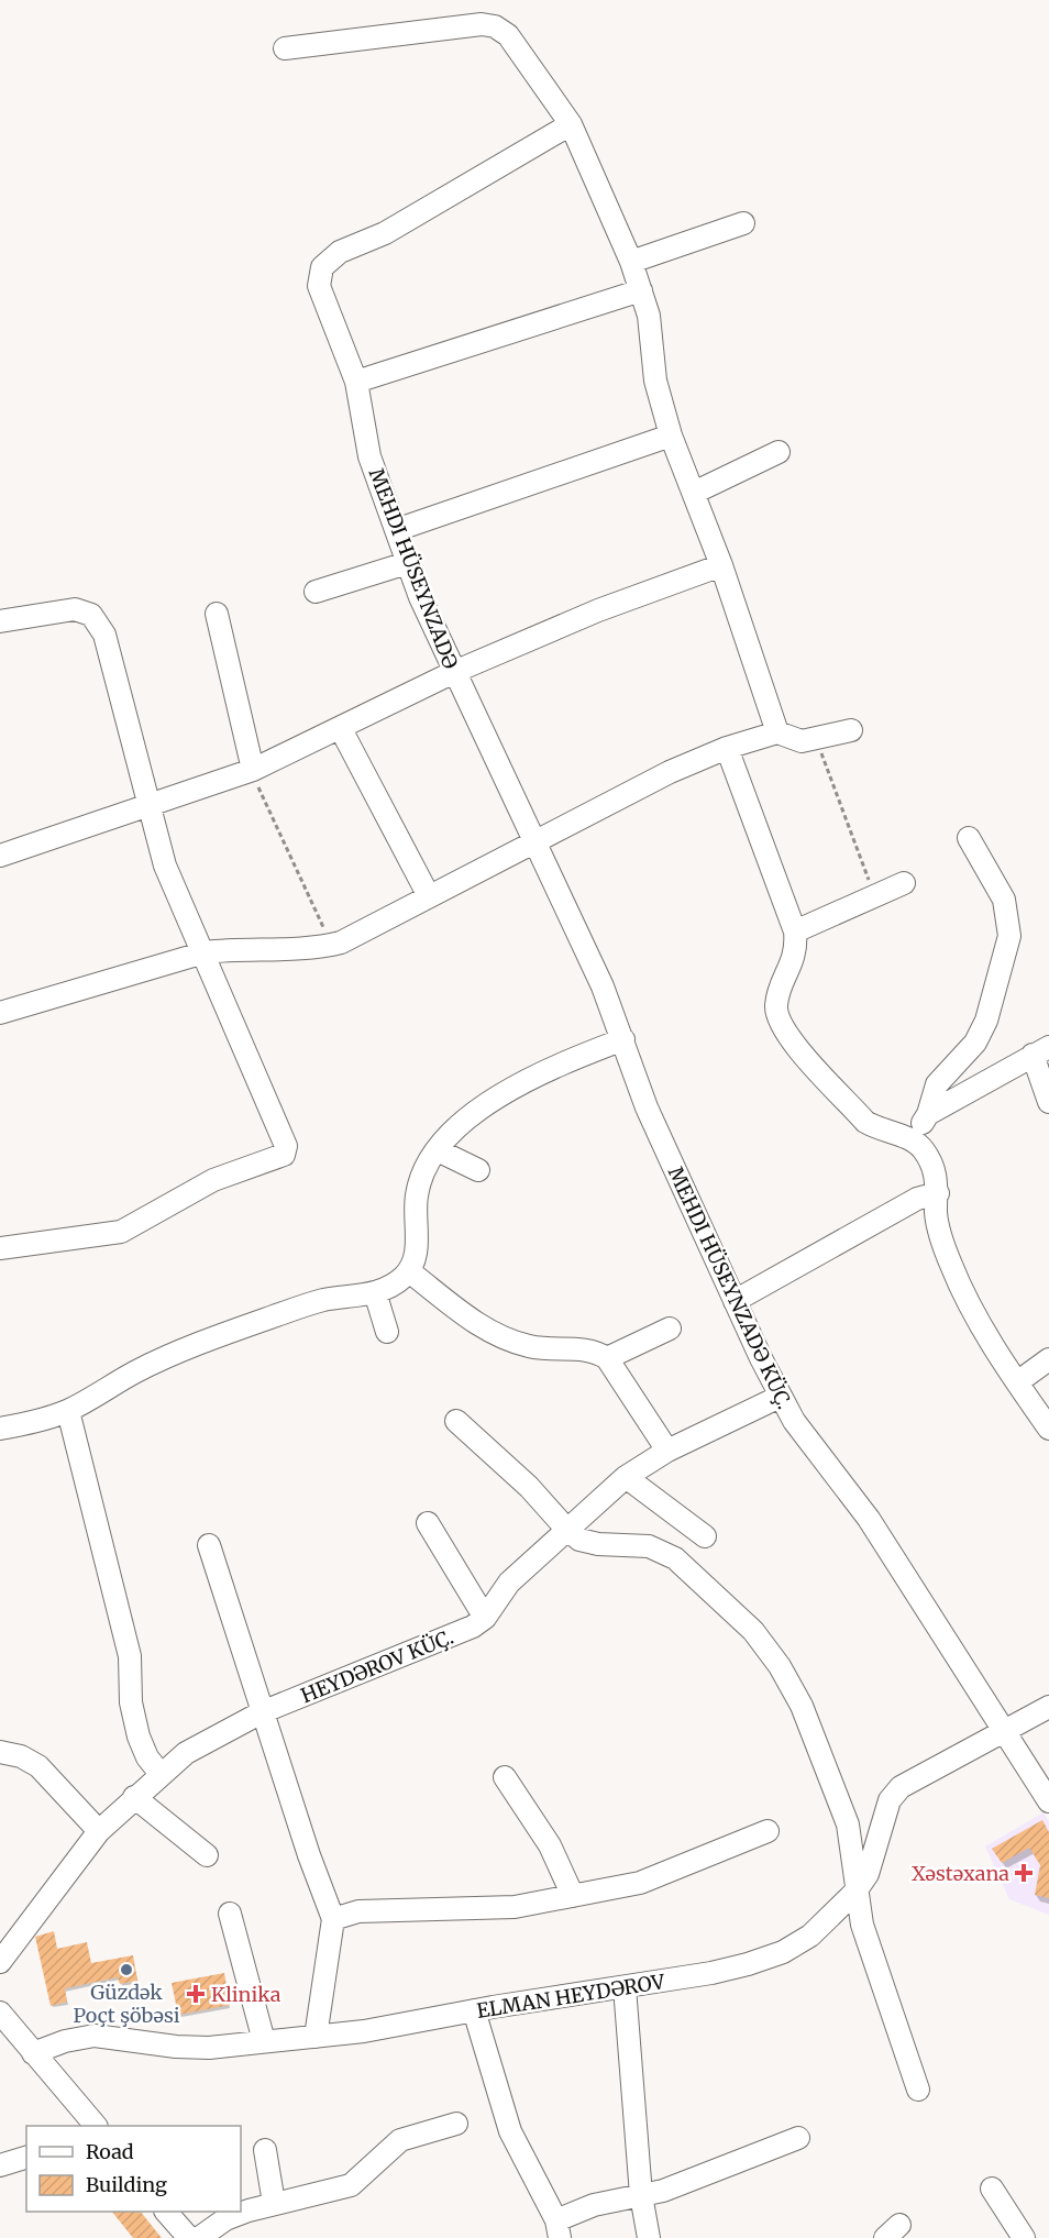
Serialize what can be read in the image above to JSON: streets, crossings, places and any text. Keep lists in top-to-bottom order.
{
  "streets": {
    "street": [
      "MEHDI HÜSEYNZADƏ",
      "MEHDI HÜSEYNZADƏ KÜÇ.",
      "HEYDƏROV KÜÇ.",
      "ELMAN HEYDƏROV"
    ]
  },
  "crossings": [
    ["MEHDI HÜSEYNZADƏ", "MEHDI HÜSEYNZADƏ KÜÇ."],
    ["MEHDI HÜSEYNZADƏ KÜÇ.", "HEYDƏROV KÜÇ."],
    ["MEHDI HÜSEYNZADƏ KÜÇ.", "ELMAN HEYDƏROV"]
  ],
  "places": {
    "health": ["Xəstəxana", "Klinika"],
    "other": ["Güzdək Poçt şöbəsi"]
  },
  "legend": ["Road", "Building"]
}
